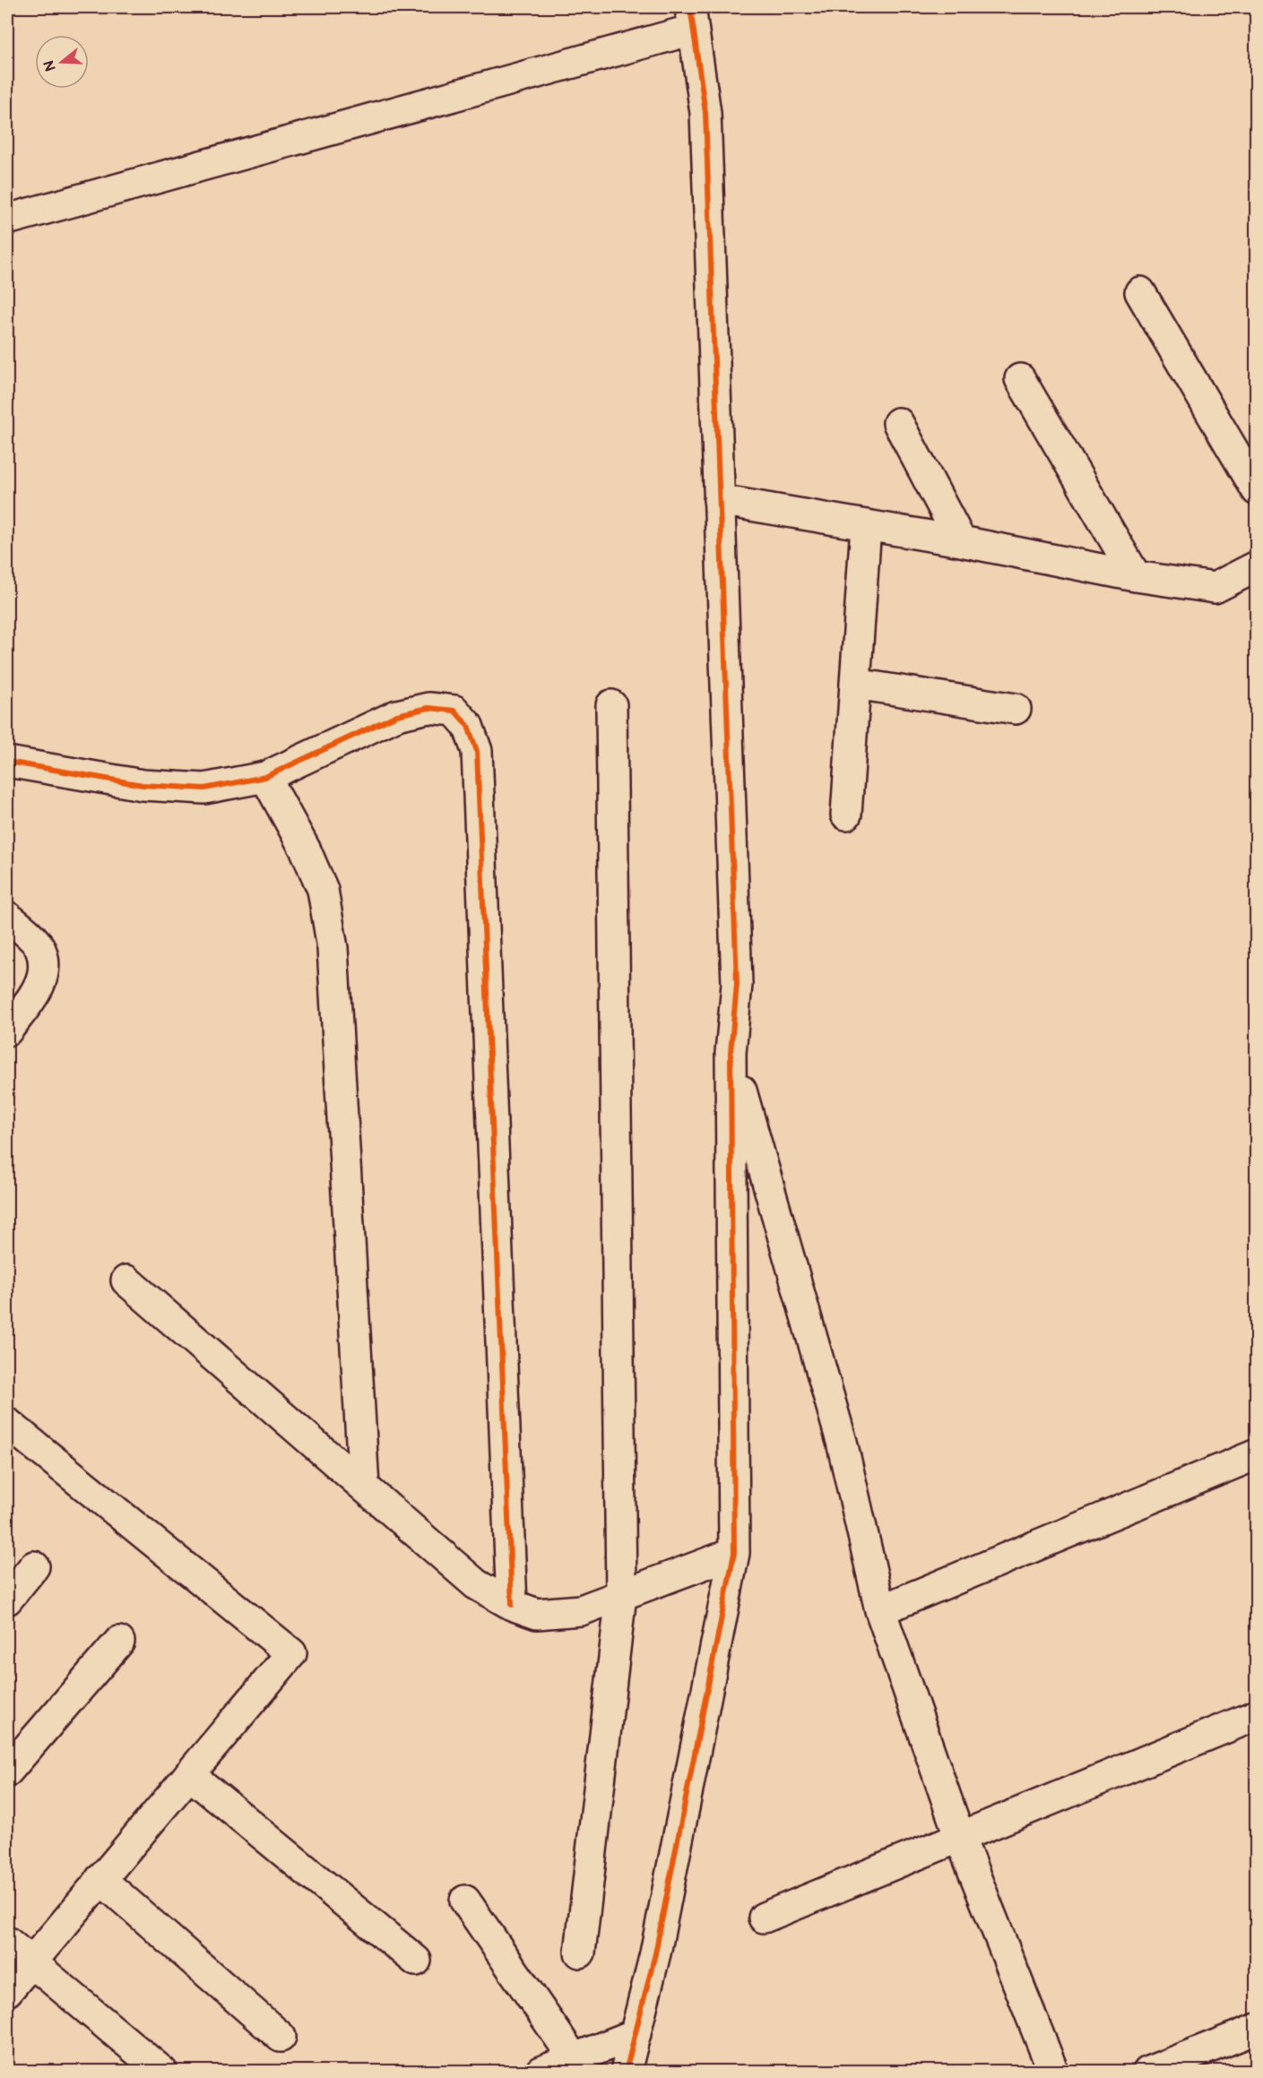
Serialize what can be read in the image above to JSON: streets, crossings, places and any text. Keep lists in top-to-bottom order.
{
  "north": "left"
}
